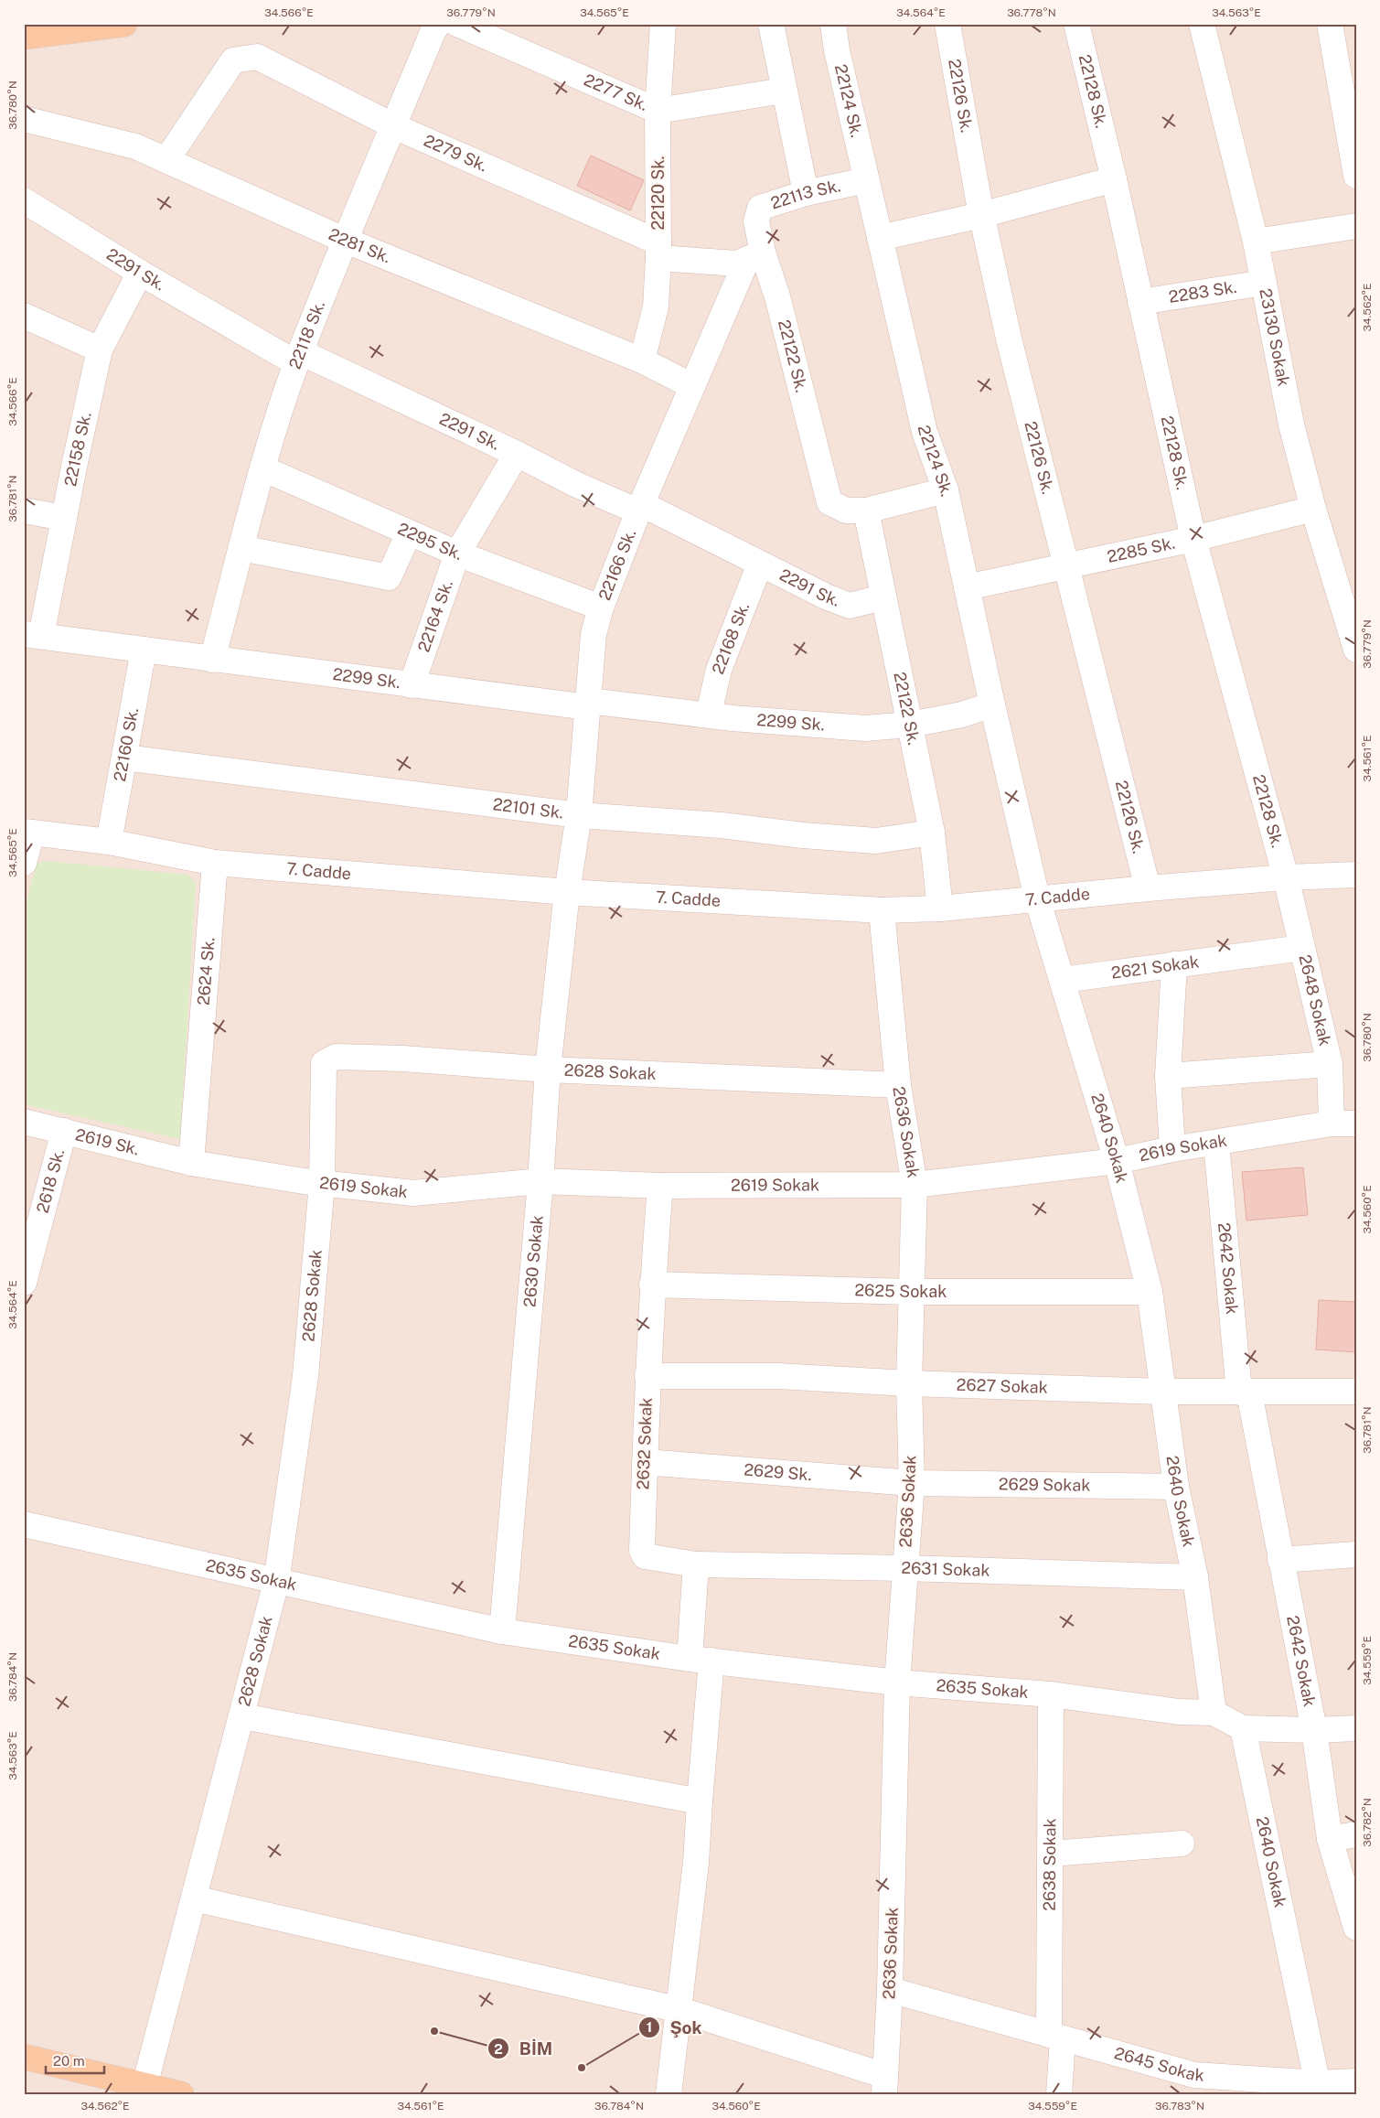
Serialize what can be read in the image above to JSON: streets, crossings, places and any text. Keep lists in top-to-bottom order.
{
  "streets": {
    "street": [
      "22128 Sk.",
      "2277 Sk.",
      "22126 Sk.",
      "22124 Sk.",
      "2279 Sk.",
      "22120 Sk.",
      "22113 Sk.",
      "2281 Sk.",
      "2291 Sk.",
      "2283 Sk.",
      "22118 Sk.",
      "23130 Sokak",
      "22122 Sk.",
      "22158 Sk.",
      "2295 Sk.",
      "2285 Sk.",
      "22166 Sk.",
      "22164 Sk.",
      "22168 Sk.",
      "2299 Sk.",
      "22160 Sk.",
      "22101 Sk.",
      "7. Cadde",
      "2621 Sokak",
      "2624 Sk.",
      "2648 Sokak",
      "2628 Sokak",
      "2636 Sokak",
      "2640 Sokak",
      "2619 Sk.",
      "2619 Sokak",
      "2618 Sk.",
      "2630 Sokak",
      "2642 Sokak",
      "2625 Sokak",
      "2627 Sokak",
      "2632 Sokak",
      "2629 Sk.",
      "2629 Sokak",
      "2631 Sokak",
      "2635 Sokak",
      "2638 Sokak",
      "2645 Sokak"
    ]
  },
  "crossings": [
    ["22128 Sk.", "2283 Sk."],
    ["22128 Sk.", "2285 Sk."],
    ["22128 Sk.", "7. Cadde"],
    ["22128 Sk.", "2648 Sokak"],
    ["2277 Sk.", "22120 Sk."],
    ["22126 Sk.", "2285 Sk."],
    ["22126 Sk.", "7. Cadde"],
    ["22124 Sk.", "22113 Sk."],
    ["22124 Sk.", "22122 Sk."],
    ["22124 Sk.", "2285 Sk."],
    ["22124 Sk.", "2299 Sk."],
    ["22124 Sk.", "7. Cadde"],
    ["22124 Sk.", "2640 Sokak"],
    ["2279 Sk.", "22120 Sk."],
    ["2279 Sk.", "2281 Sk."],
    ["2279 Sk.", "22118 Sk."],
    ["22120 Sk.", "2281 Sk."],
    ["22113 Sk.", "22122 Sk."],
    ["22113 Sk.", "22166 Sk."],
    ["2281 Sk.", "22118 Sk."],
    ["2281 Sk.", "22166 Sk."],
    ["2291 Sk.", "22118 Sk."],
    ["2291 Sk.", "22122 Sk."],
    ["2291 Sk.", "22158 Sk."],
    ["2291 Sk.", "22166 Sk."],
    ["2291 Sk.", "22164 Sk."],
    ["2291 Sk.", "22168 Sk."],
    ["2283 Sk.", "23130 Sokak"],
    ["22118 Sk.", "2295 Sk."],
    ["22118 Sk.", "2299 Sk."],
    ["23130 Sokak", "2285 Sk."],
    ["22122 Sk.", "22166 Sk."],
    ["22122 Sk.", "2299 Sk."],
    ["22122 Sk.", "22101 Sk."],
    ["22122 Sk.", "7. Cadde"],
    ["22158 Sk.", "2299 Sk."],
    ["2295 Sk.", "22166 Sk."],
    ["2295 Sk.", "22164 Sk."],
    ["22166 Sk.", "2299 Sk."],
    ["22166 Sk.", "22101 Sk."],
    ["22166 Sk.", "7. Cadde"],
    ["22166 Sk.", "2630 Sokak"],
    ["22164 Sk.", "2299 Sk."],
    ["22168 Sk.", "2299 Sk."],
    ["2299 Sk.", "22160 Sk."],
    ["22160 Sk.", "22101 Sk."],
    ["22160 Sk.", "7. Cadde"],
    ["7. Cadde", "2624 Sk."],
    ["7. Cadde", "2648 Sokak"],
    ["7. Cadde", "2636 Sokak"],
    ["7. Cadde", "2640 Sokak"],
    ["7. Cadde", "2630 Sokak"],
    ["2621 Sokak", "2648 Sokak"],
    ["2621 Sokak", "2640 Sokak"],
    ["2624 Sk.", "2619 Sk."],
    ["2624 Sk.", "2619 Sokak"],
    ["2648 Sokak", "2619 Sokak"],
    ["2628 Sokak", "2636 Sokak"],
    ["2628 Sokak", "2619 Sokak"],
    ["2628 Sokak", "2630 Sokak"],
    ["2628 Sokak", "2635 Sokak"],
    ["2636 Sokak", "2619 Sokak"],
    ["2636 Sokak", "2625 Sokak"],
    ["2636 Sokak", "2627 Sokak"],
    ["2636 Sokak", "2629 Sk."],
    ["2636 Sokak", "2629 Sokak"],
    ["2636 Sokak", "2631 Sokak"],
    ["2636 Sokak", "2635 Sokak"],
    ["2636 Sokak", "2645 Sokak"],
    ["2640 Sokak", "2619 Sokak"],
    ["2640 Sokak", "2625 Sokak"],
    ["2640 Sokak", "2627 Sokak"],
    ["2640 Sokak", "2629 Sokak"],
    ["2640 Sokak", "2631 Sokak"],
    ["2640 Sokak", "2635 Sokak"],
    ["2640 Sokak", "2645 Sokak"],
    ["2619 Sk.", "2619 Sokak"],
    ["2619 Sk.", "2618 Sk."],
    ["2619 Sokak", "2630 Sokak"],
    ["2619 Sokak", "2642 Sokak"],
    ["2619 Sokak", "2632 Sokak"],
    ["2630 Sokak", "2635 Sokak"],
    ["2642 Sokak", "2627 Sokak"],
    ["2625 Sokak", "2632 Sokak"],
    ["2627 Sokak", "2632 Sokak"],
    ["2632 Sokak", "2629 Sk."],
    ["2632 Sokak", "2631 Sokak"],
    ["2629 Sk.", "2629 Sokak"],
    ["2635 Sokak", "2638 Sokak"],
    ["2638 Sokak", "2645 Sokak"]
  ],
  "places": ["BİM", "Şok"],
  "scale_bar": "20 m",
  "coordinates": [
    "34.566°E",
    "36.779°N",
    "34.565°E",
    "34.564°E",
    "36.778°N",
    "34.563°E",
    "36.780°N",
    "34.562°E",
    "36.781°N",
    "34.561°E",
    "34.560°E",
    "34.559°E",
    "36.784°N",
    "36.782°N",
    "36.783°N"
  ]
}
